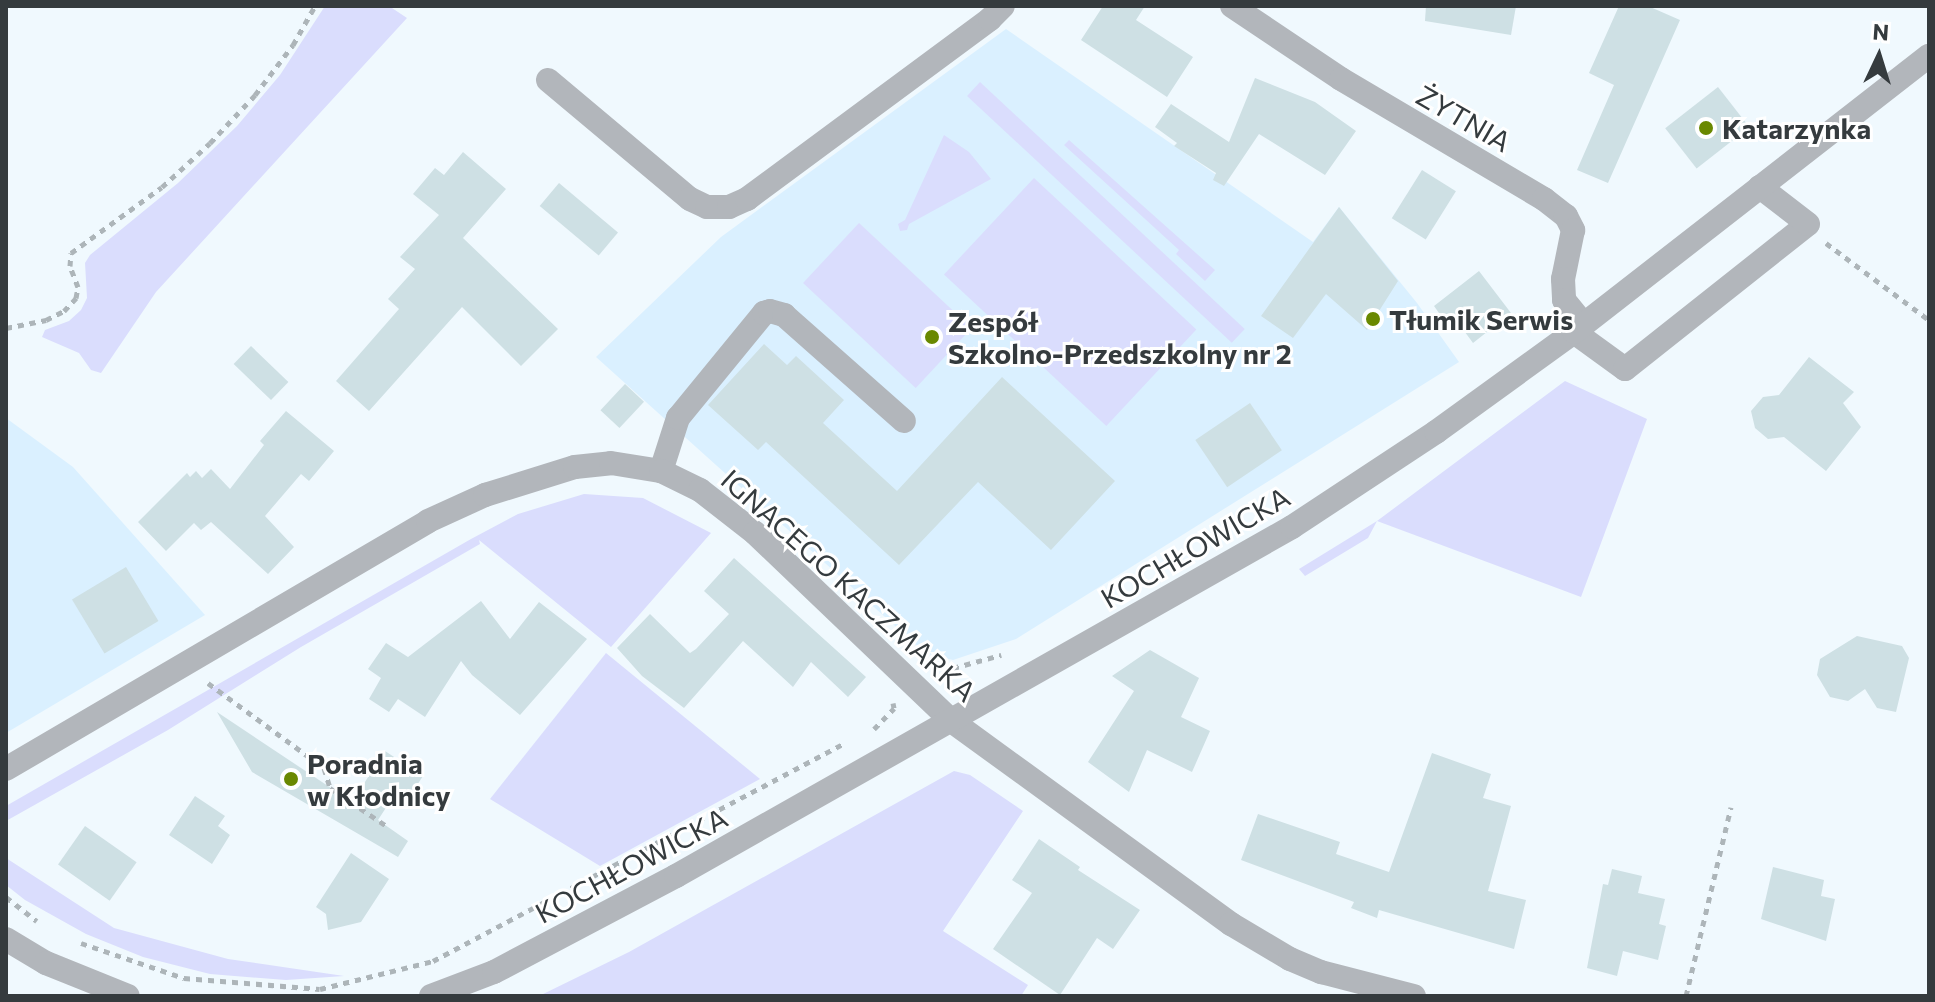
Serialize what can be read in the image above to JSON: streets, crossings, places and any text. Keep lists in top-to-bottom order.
{
  "streets": {
    "street": ["ŻYTNIA", "KOCHŁOWICKA", "IGNACEGO KACZMARKA"]
  },
  "crossings": [
    ["ŻYTNIA", "KOCHŁOWICKA"],
    ["KOCHŁOWICKA", "IGNACEGO KACZMARKA"]
  ],
  "places": [
    "Katarzynka",
    "Tłumik Serwis",
    "Zespół Szkolno-Przedszkolny nr 2",
    "Poradnia w Kłodnicy"
  ],
  "north": "top"
}
